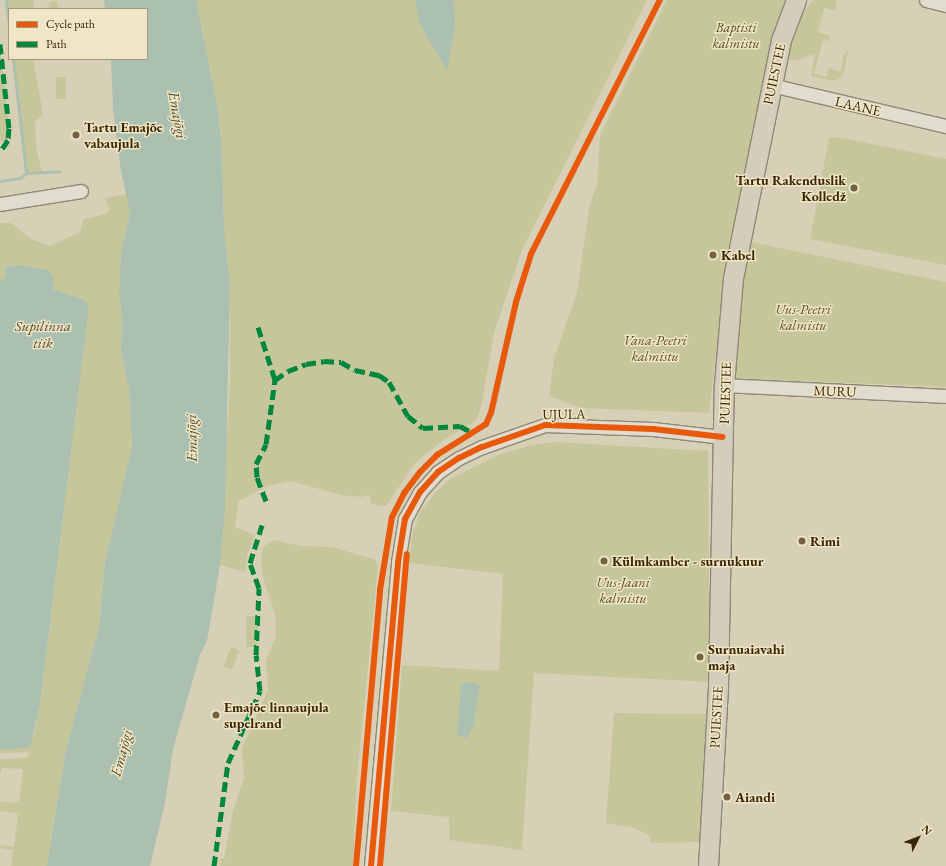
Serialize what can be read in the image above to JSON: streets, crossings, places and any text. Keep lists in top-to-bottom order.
{
  "streets": {
    "highway": ["PUIESTEE"],
    "street": ["LAANE", "MURU", "UJULA"]
  },
  "crossings": [
    ["PUIESTEE", "LAANE"],
    ["PUIESTEE", "MURU"],
    ["PUIESTEE", "UJULA"]
  ],
  "water": ["Emajõgi", "Supilinna tiik"],
  "parks": [
    "Baptisti kalmistu",
    "Uus-Peetri kalmistu",
    "Vana-Peetri kalmistu",
    "Uus-Jaani kalmistu"
  ],
  "places": [
    "Tartu Emajõe vabaujula",
    "Tartu Rakenduslik Kolledž",
    "Kabel",
    "Rimi",
    "Külmkamber - surnukuur",
    "Surnuaiavahi maja",
    "Emajõe linnaujula supelrand",
    "Aiandi"
  ],
  "legend": ["Cycle path", "Path"],
  "north": "top right"
}
